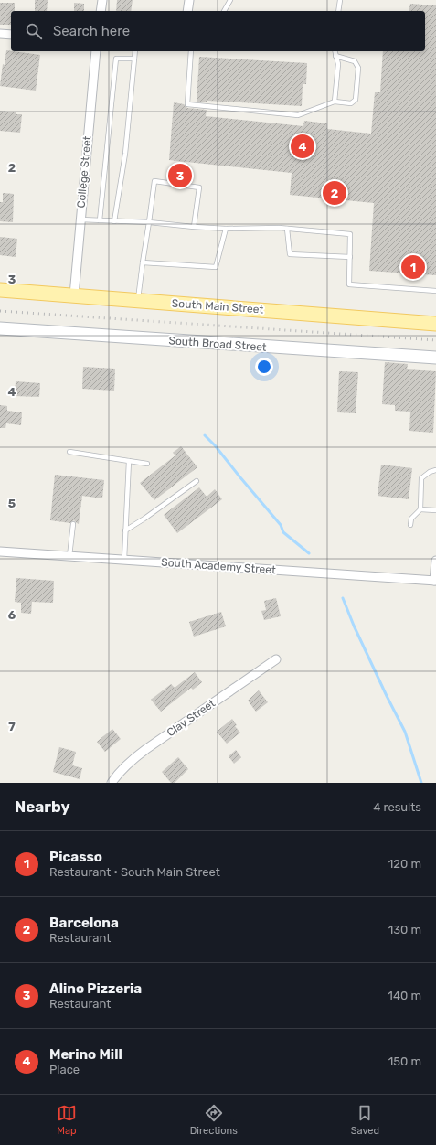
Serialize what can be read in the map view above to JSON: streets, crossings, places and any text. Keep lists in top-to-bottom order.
{
  "streets": {
    "main road": ["South Main Street"],
    "street": [
      "College Street",
      "South Broad Street",
      "South Academy Street",
      "Clay Street"
    ]
  },
  "crossings": [
    ["College Street", "South Main Street"]
  ],
  "page": {
    "search": "Search here",
    "pins": [
      "4",
      "3",
      "2",
      "1"
    ],
    "heading": ["Nearby", "4 results"],
    "list": [
      {
        "mark": "1",
        "name": "Picasso",
        "note": "Restaurant · South Main Street",
        "value": "120 m"
      },
      {
        "mark": "2",
        "name": "Barcelona",
        "note": "Restaurant",
        "value": "130 m"
      },
      {
        "mark": "3",
        "name": "Alino Pizzeria",
        "note": "Restaurant",
        "value": "140 m"
      },
      {
        "mark": "4",
        "name": "Merino Mill",
        "note": "Place",
        "value": "150 m"
      }
    ],
    "nav": ["Map", "Directions", "Saved"]
  },
  "grid": {
    "rows": [
      "2",
      "3",
      "4",
      "5",
      "6",
      "7"
    ]
  }
}
